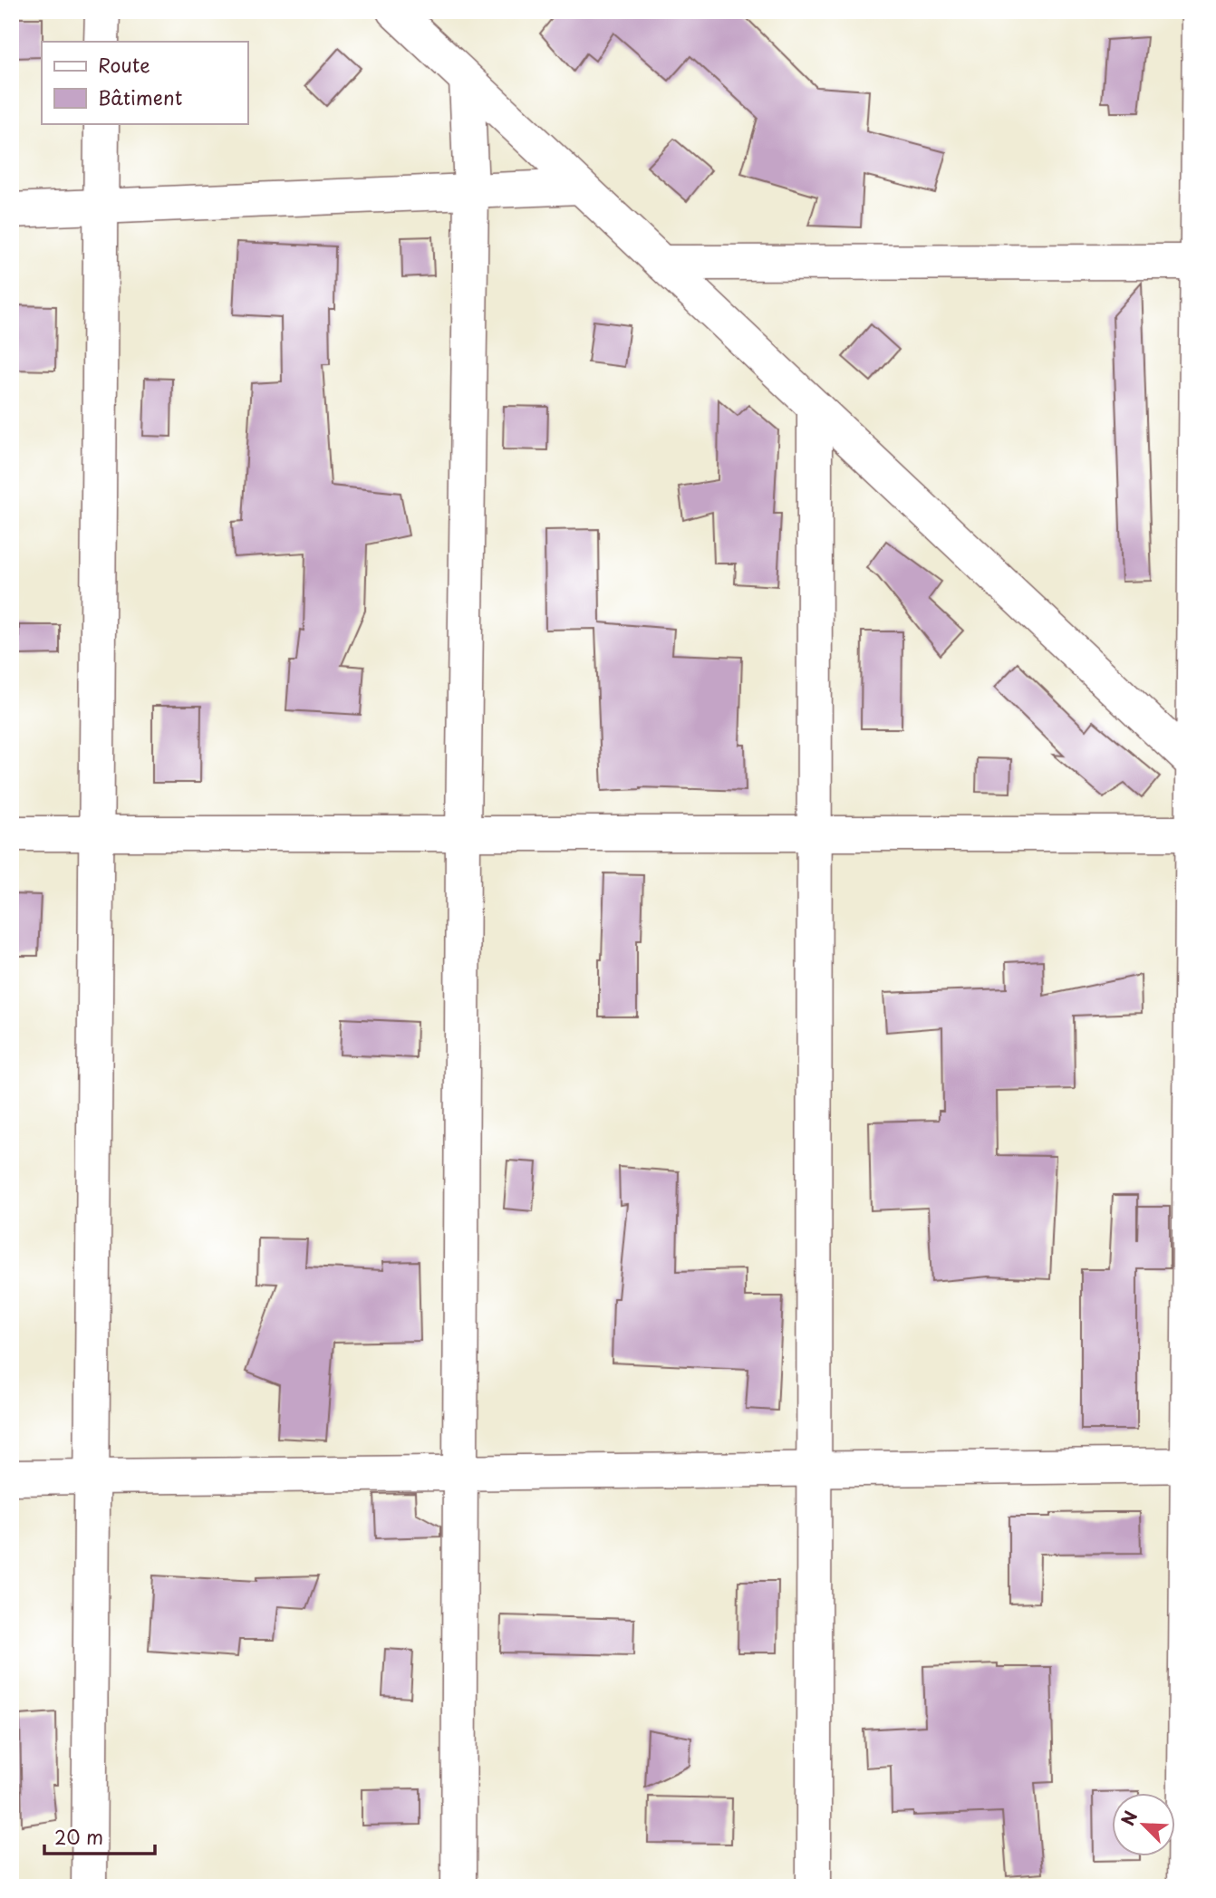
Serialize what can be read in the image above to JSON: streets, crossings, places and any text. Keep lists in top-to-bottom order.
{
  "legend": ["Route", "Bâtiment"],
  "scale_bar": "20 m",
  "north": "top left"
}
